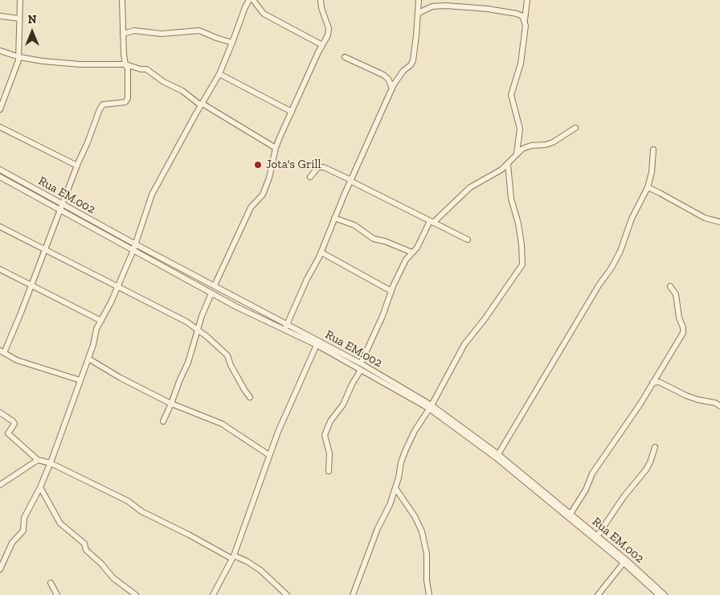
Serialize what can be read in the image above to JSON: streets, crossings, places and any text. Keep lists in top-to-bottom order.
{
  "streets": {
    "street": ["Rua EM.002"]
  },
  "places": ["Jota's Grill"],
  "north": "top"
}
